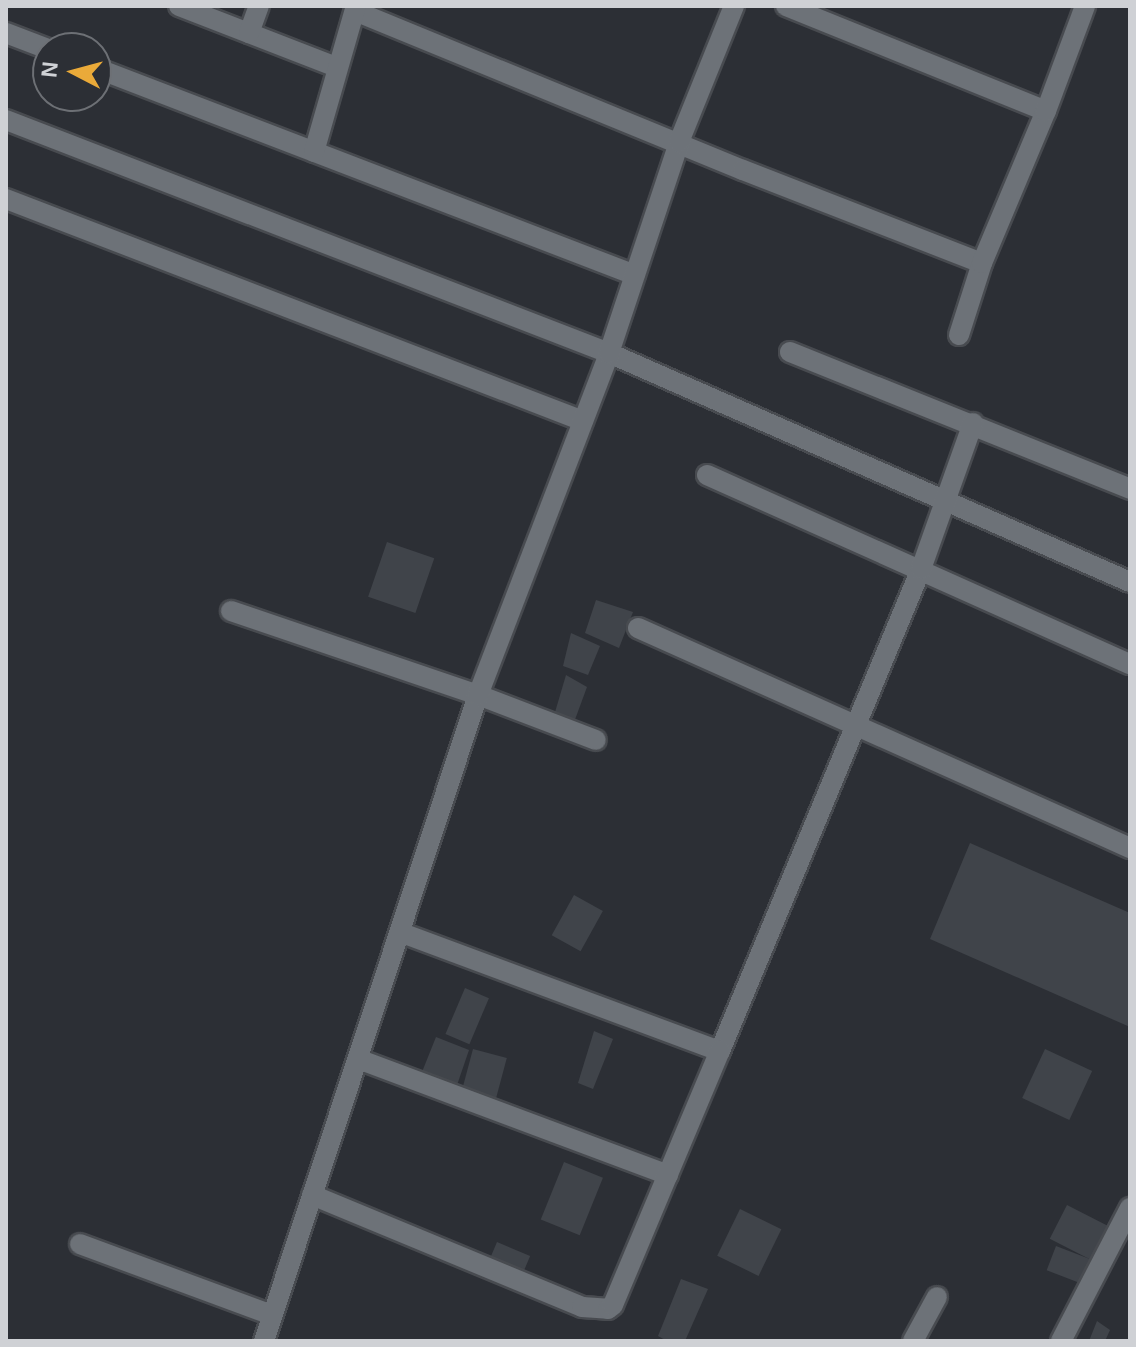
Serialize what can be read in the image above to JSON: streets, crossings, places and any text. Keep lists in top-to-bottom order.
{
  "north": "left"
}
